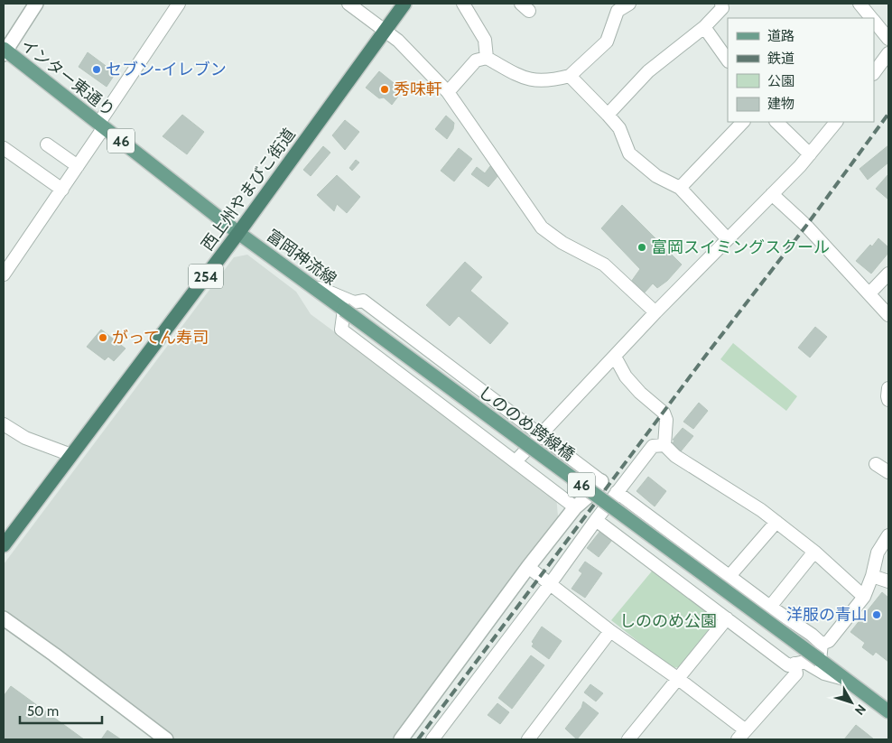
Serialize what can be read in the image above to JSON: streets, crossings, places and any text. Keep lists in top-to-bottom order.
{
  "streets": {
    "highway": ["西上州やまびこ街道", "254"],
    "main road": [
      "インター東通り",
      "46",
      "富岡神流線",
      "しののめ跨線橋"
    ]
  },
  "crossings": [
    ["インター東通り", "西上州やまびこ街道"],
    ["インター東通り", "富岡神流線"],
    ["46", "しののめ跨線橋"],
    ["西上州やまびこ街道", "富岡神流線"],
    ["富岡神流線", "しののめ跨線橋"]
  ],
  "parks": ["しののめ公園"],
  "places": [
    "セブン-イレブン",
    "秀味軒",
    "富岡スイミングスクール",
    "がってん寿司",
    "洋服の青山"
  ],
  "legend": [
    "道路",
    "鉄道",
    "公園",
    "建物"
  ],
  "scale_bar": "50 m",
  "north": "bottom right"
}
